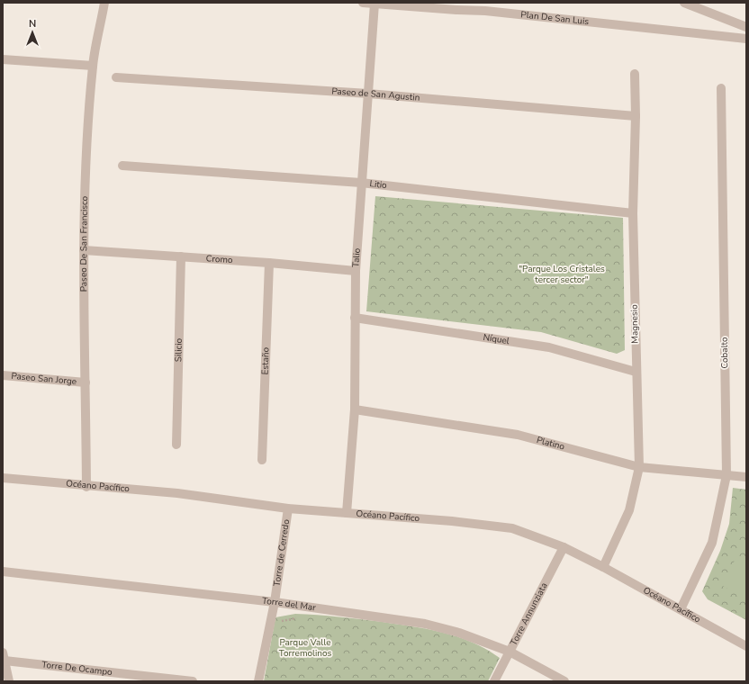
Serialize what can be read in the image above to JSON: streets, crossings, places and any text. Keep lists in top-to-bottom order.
{
  "streets": {
    "street": [
      "Plan De San Luis",
      "Paseo de San Agustin",
      "Litio",
      "Paseo De San Francisco",
      "Talio",
      "Cromo",
      "Magnesio",
      "Níquel",
      "Silicio",
      "Cobalto",
      "Estaño",
      "Paseo San Jorge",
      "Platino",
      "Océano Pacífico",
      "Torre de Cerredo",
      "Torre del Mar",
      "Torre Annunziata",
      "Torre De Ocampo"
    ]
  },
  "crossings": [
    ["Plan De San Luis", "Talio"],
    ["Paseo de San Agustin", "Talio"],
    ["Paseo de San Agustin", "Magnesio"],
    ["Litio", "Talio"],
    ["Litio", "Magnesio"],
    ["Paseo De San Francisco", "Cromo"],
    ["Paseo De San Francisco", "Paseo San Jorge"],
    ["Paseo De San Francisco", "Océano Pacífico"],
    ["Talio", "Cromo"],
    ["Talio", "Níquel"],
    ["Talio", "Platino"],
    ["Talio", "Océano Pacífico"],
    ["Cromo", "Silicio"],
    ["Cromo", "Estaño"],
    ["Magnesio", "Níquel"],
    ["Magnesio", "Platino"],
    ["Magnesio", "Océano Pacífico"],
    ["Cobalto", "Platino"],
    ["Cobalto", "Océano Pacífico"],
    ["Océano Pacífico", "Torre de Cerredo"],
    ["Océano Pacífico", "Torre Annunziata"],
    ["Torre de Cerredo", "Torre del Mar"],
    ["Torre del Mar", "Torre Annunziata"]
  ],
  "parks": ["\"Parque Los Cristales tercer sector\"", "Parque Valle Torremolinos"],
  "north": "top"
}
